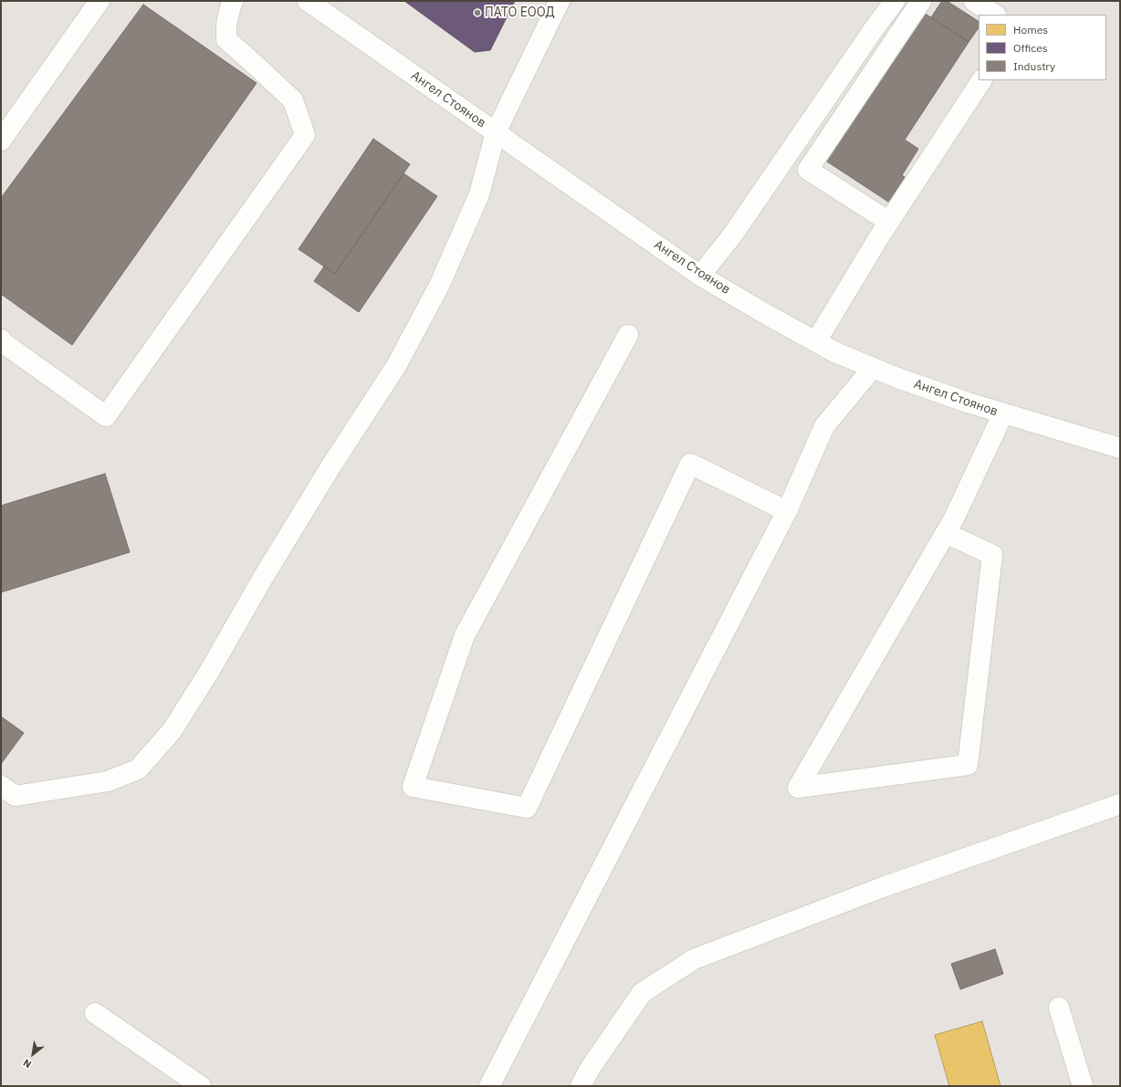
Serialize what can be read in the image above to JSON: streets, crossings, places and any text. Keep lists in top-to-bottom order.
{
  "streets": {
    "street": ["Ангел Стоянов"]
  },
  "places": ["ПАТО ЕООД"],
  "legend": ["Homes", "Offices", "Industry"],
  "north": "bottom left"
}
